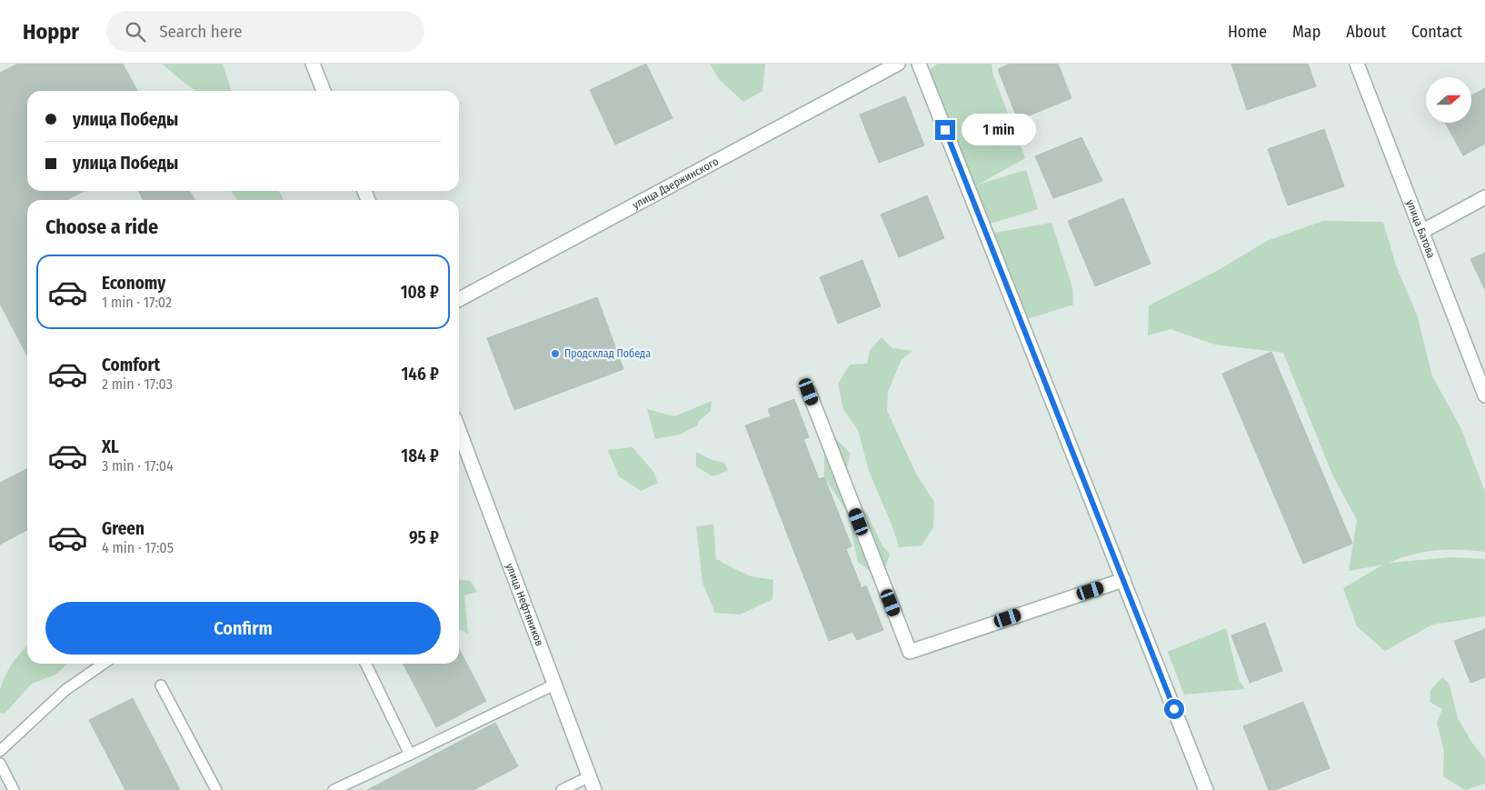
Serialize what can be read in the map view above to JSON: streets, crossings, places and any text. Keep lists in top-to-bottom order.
{
  "streets": {
    "street": ["улица Дзержинского", "улица Батова", "улица Нефтяников"]
  },
  "places": ["Продсклад Победа"],
  "north": "right",
  "page": {
    "header": "Hoppr",
    "search": "Search here",
    "nav": [
      "Home",
      "Map",
      "About",
      "Contact"
    ],
    "banner": ["улица Победы", "улица Победы"],
    "bubble": "1 min",
    "heading": "Choose a ride",
    "list": [
      {
        "name": "Economy",
        "note": "1 min · 17:02",
        "value": "108 ₽"
      },
      {
        "name": "Comfort",
        "note": "2 min · 17:03",
        "value": "146 ₽"
      },
      {
        "name": "XL",
        "note": "3 min · 17:04",
        "value": "184 ₽"
      },
      {
        "name": "Green",
        "note": "4 min · 17:05",
        "value": "95 ₽"
      }
    ],
    "buttons": "Confirm"
  }
}
